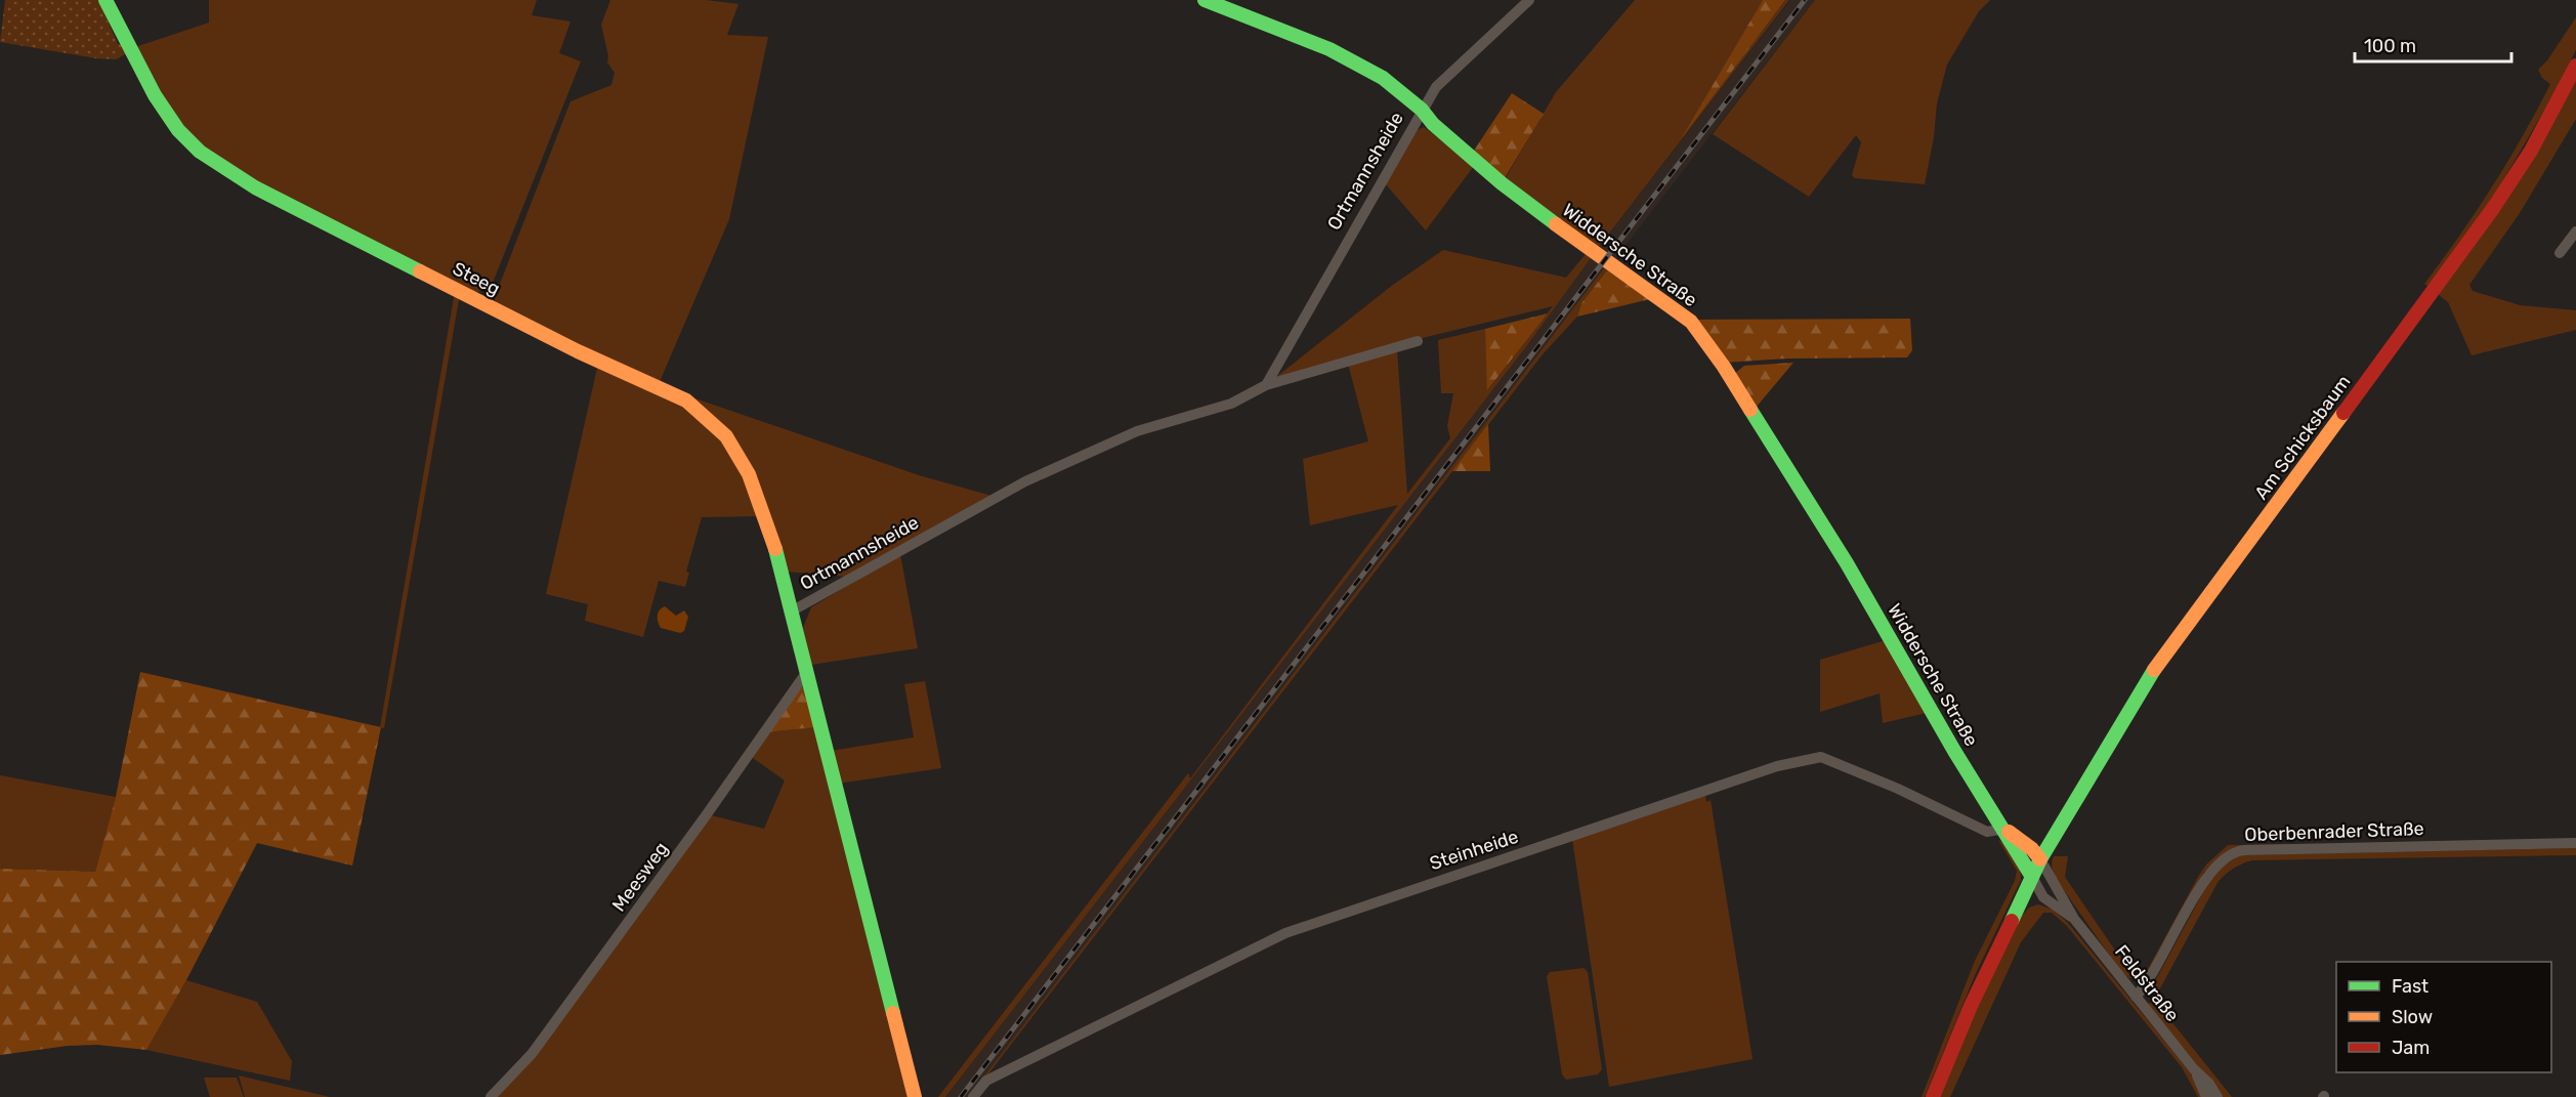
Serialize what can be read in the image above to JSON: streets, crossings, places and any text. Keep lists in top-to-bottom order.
{
  "streets": {
    "street": [
      "Ortmannsheide",
      "Widdersche Straße",
      "Steeg",
      "Am Schicksbaum",
      "Oberbenrader Straße",
      "Steinheide",
      "Meesweg",
      "Feldstraße"
    ]
  },
  "crossings": [
    ["Ortmannsheide", "Widdersche Straße"],
    ["Ortmannsheide", "Steeg"],
    ["Ortmannsheide", "Meesweg"],
    ["Widdersche Straße", "Am Schicksbaum"],
    ["Widdersche Straße", "Steinheide"],
    ["Widdersche Straße", "Feldstraße"],
    ["Am Schicksbaum", "Feldstraße"],
    ["Oberbenrader Straße", "Feldstraße"]
  ],
  "legend": ["Fast", "Slow", "Jam"],
  "scale_bar": "100 m"
}
